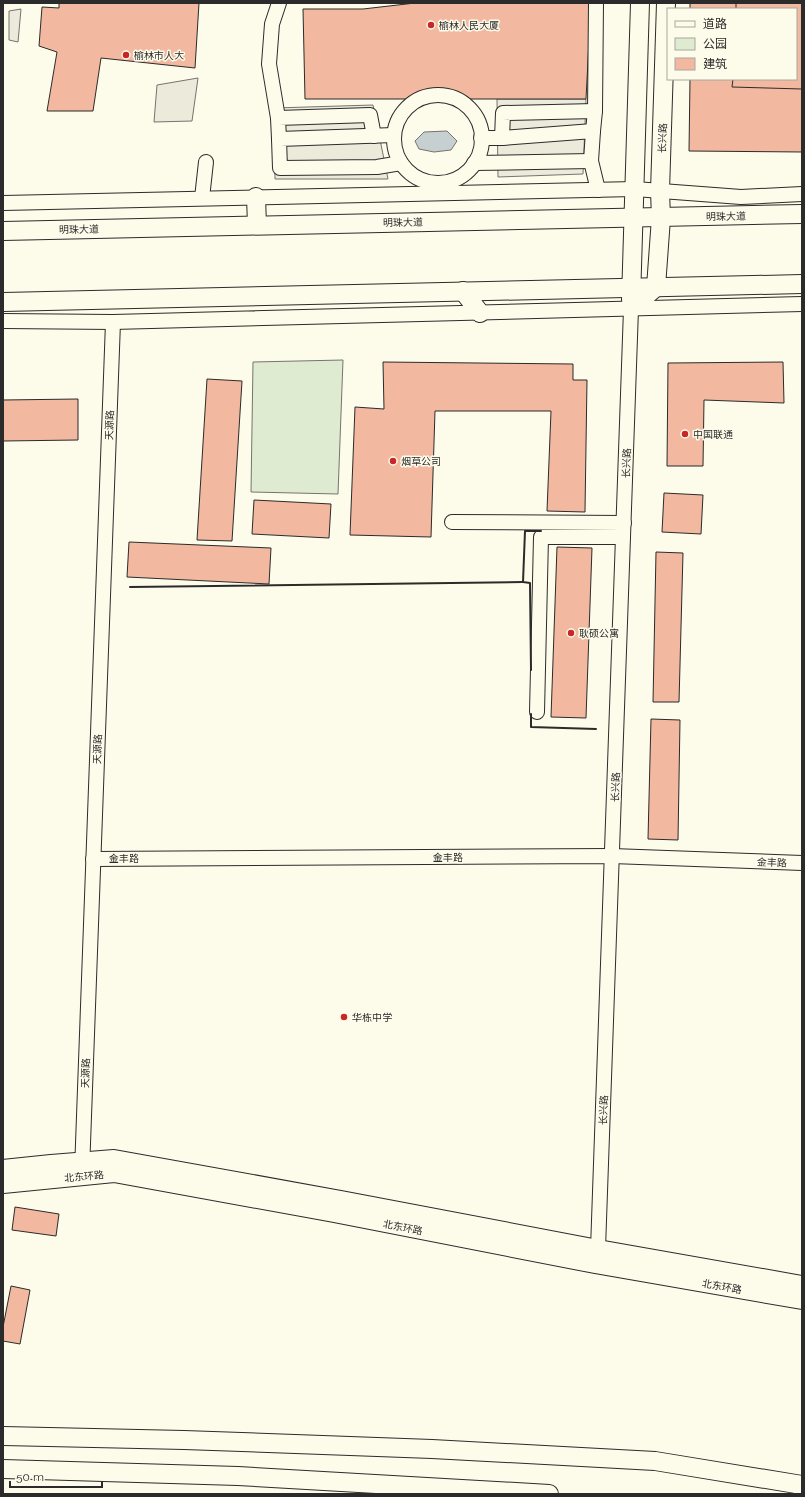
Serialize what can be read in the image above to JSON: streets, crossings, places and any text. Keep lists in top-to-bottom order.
{
  "streets": {
    "main road": ["长兴路", "明珠大道", "北东环路"],
    "street": ["天源路", "金丰路"]
  },
  "crossings": [
    ["长兴路", "明珠大道"],
    ["长兴路", "金丰路"],
    ["长兴路", "北东环路"],
    ["天源路", "金丰路"],
    ["天源路", "北东环路"]
  ],
  "places": [
    "榆林人民大厦",
    "榆林市人大",
    "中国联通",
    "烟草公司",
    "耿硕公寓",
    "华栋中学"
  ],
  "legend": ["道路", "公园", "建筑"],
  "scale_bar": "50 m"
}
